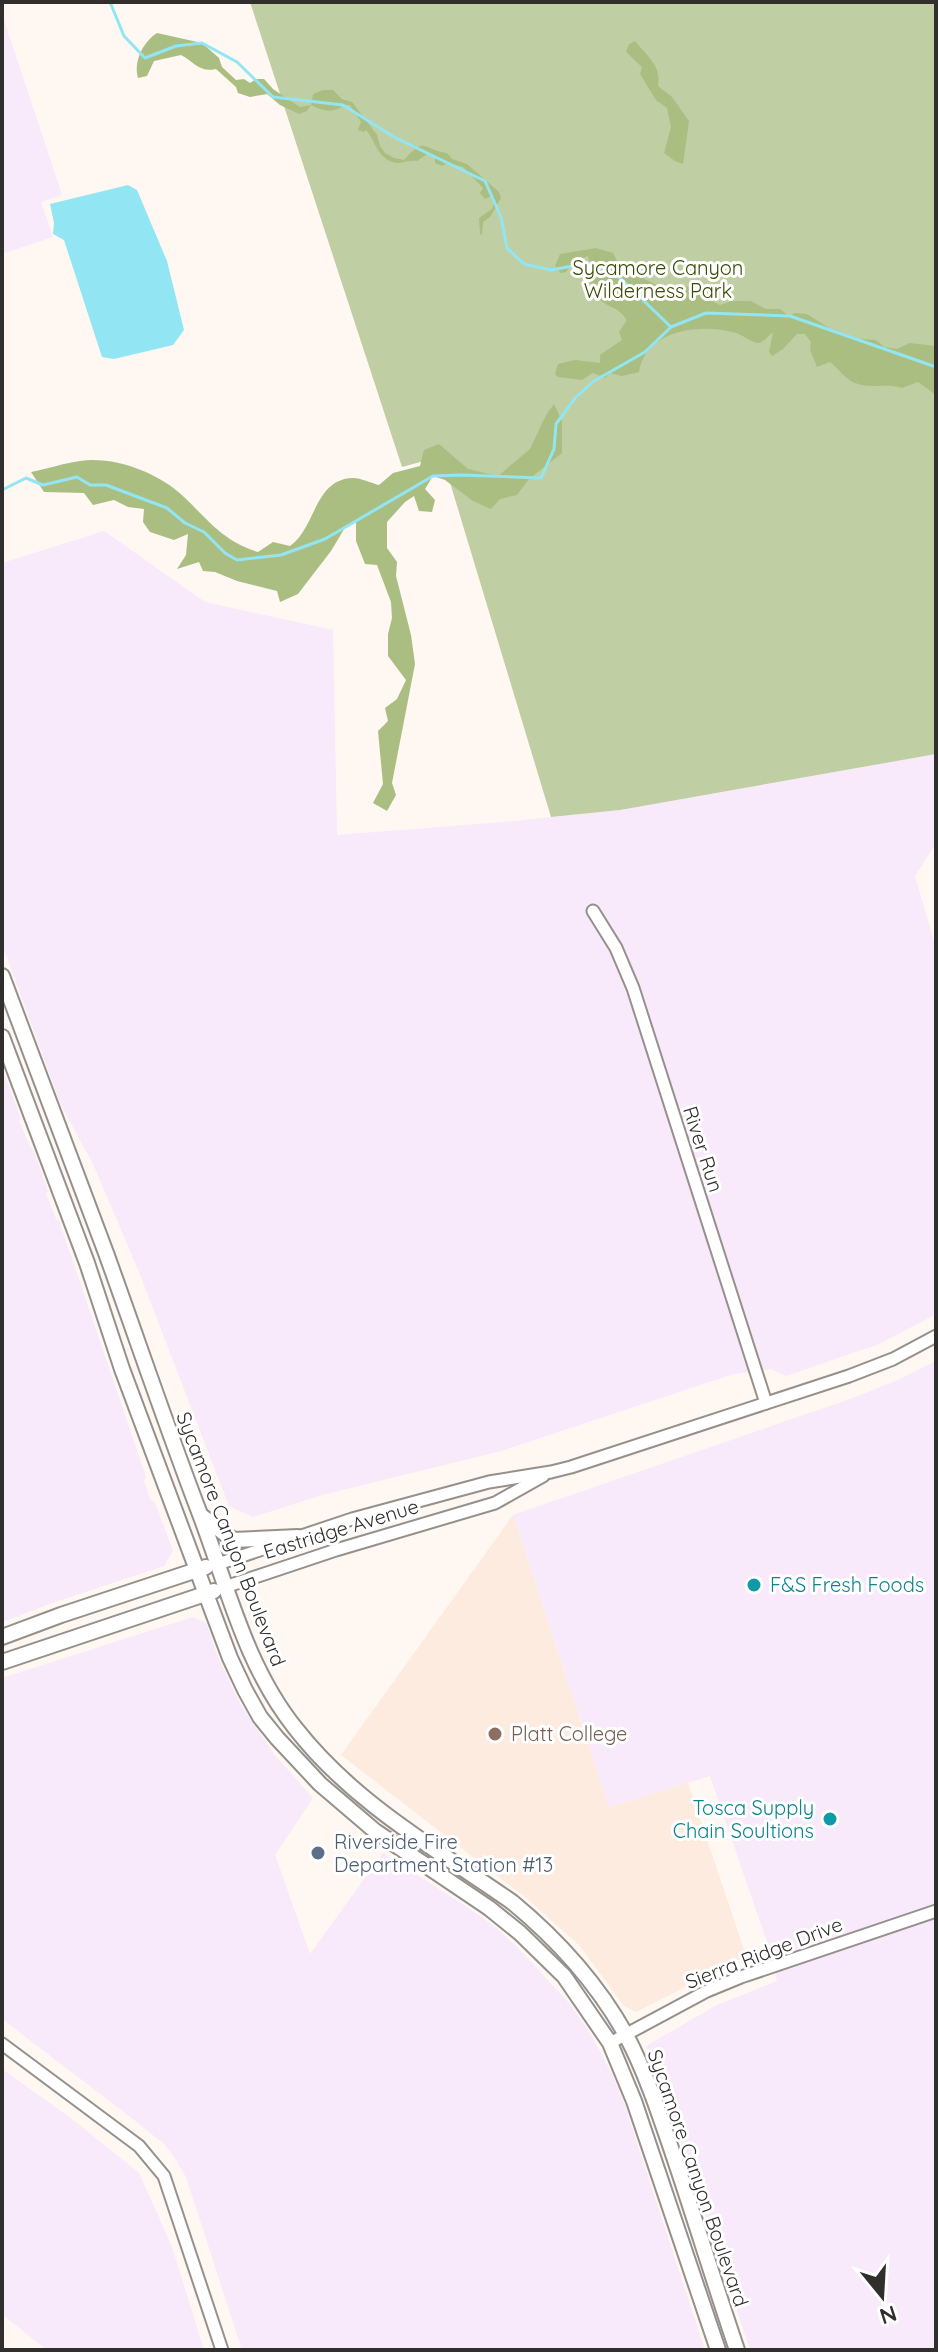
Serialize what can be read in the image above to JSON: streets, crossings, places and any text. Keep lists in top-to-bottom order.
{
  "streets": {
    "main road": ["Eastridge Avenue", "Sycamore Canyon Boulevard"],
    "street": ["River Run", "Sierra Ridge Drive"]
  },
  "crossings": [
    ["River Run", "Eastridge Avenue"],
    ["Eastridge Avenue", "Sycamore Canyon Boulevard"],
    ["Sycamore Canyon Boulevard", "Sierra Ridge Drive"]
  ],
  "parks": ["Sycamore Canyon Wilderness Park"],
  "places": [
    "F&S Fresh Foods",
    "Platt College",
    "Tosca Supply Chain Soultions",
    "Riverside Fire Department Station #13"
  ],
  "north": "bottom"
}
